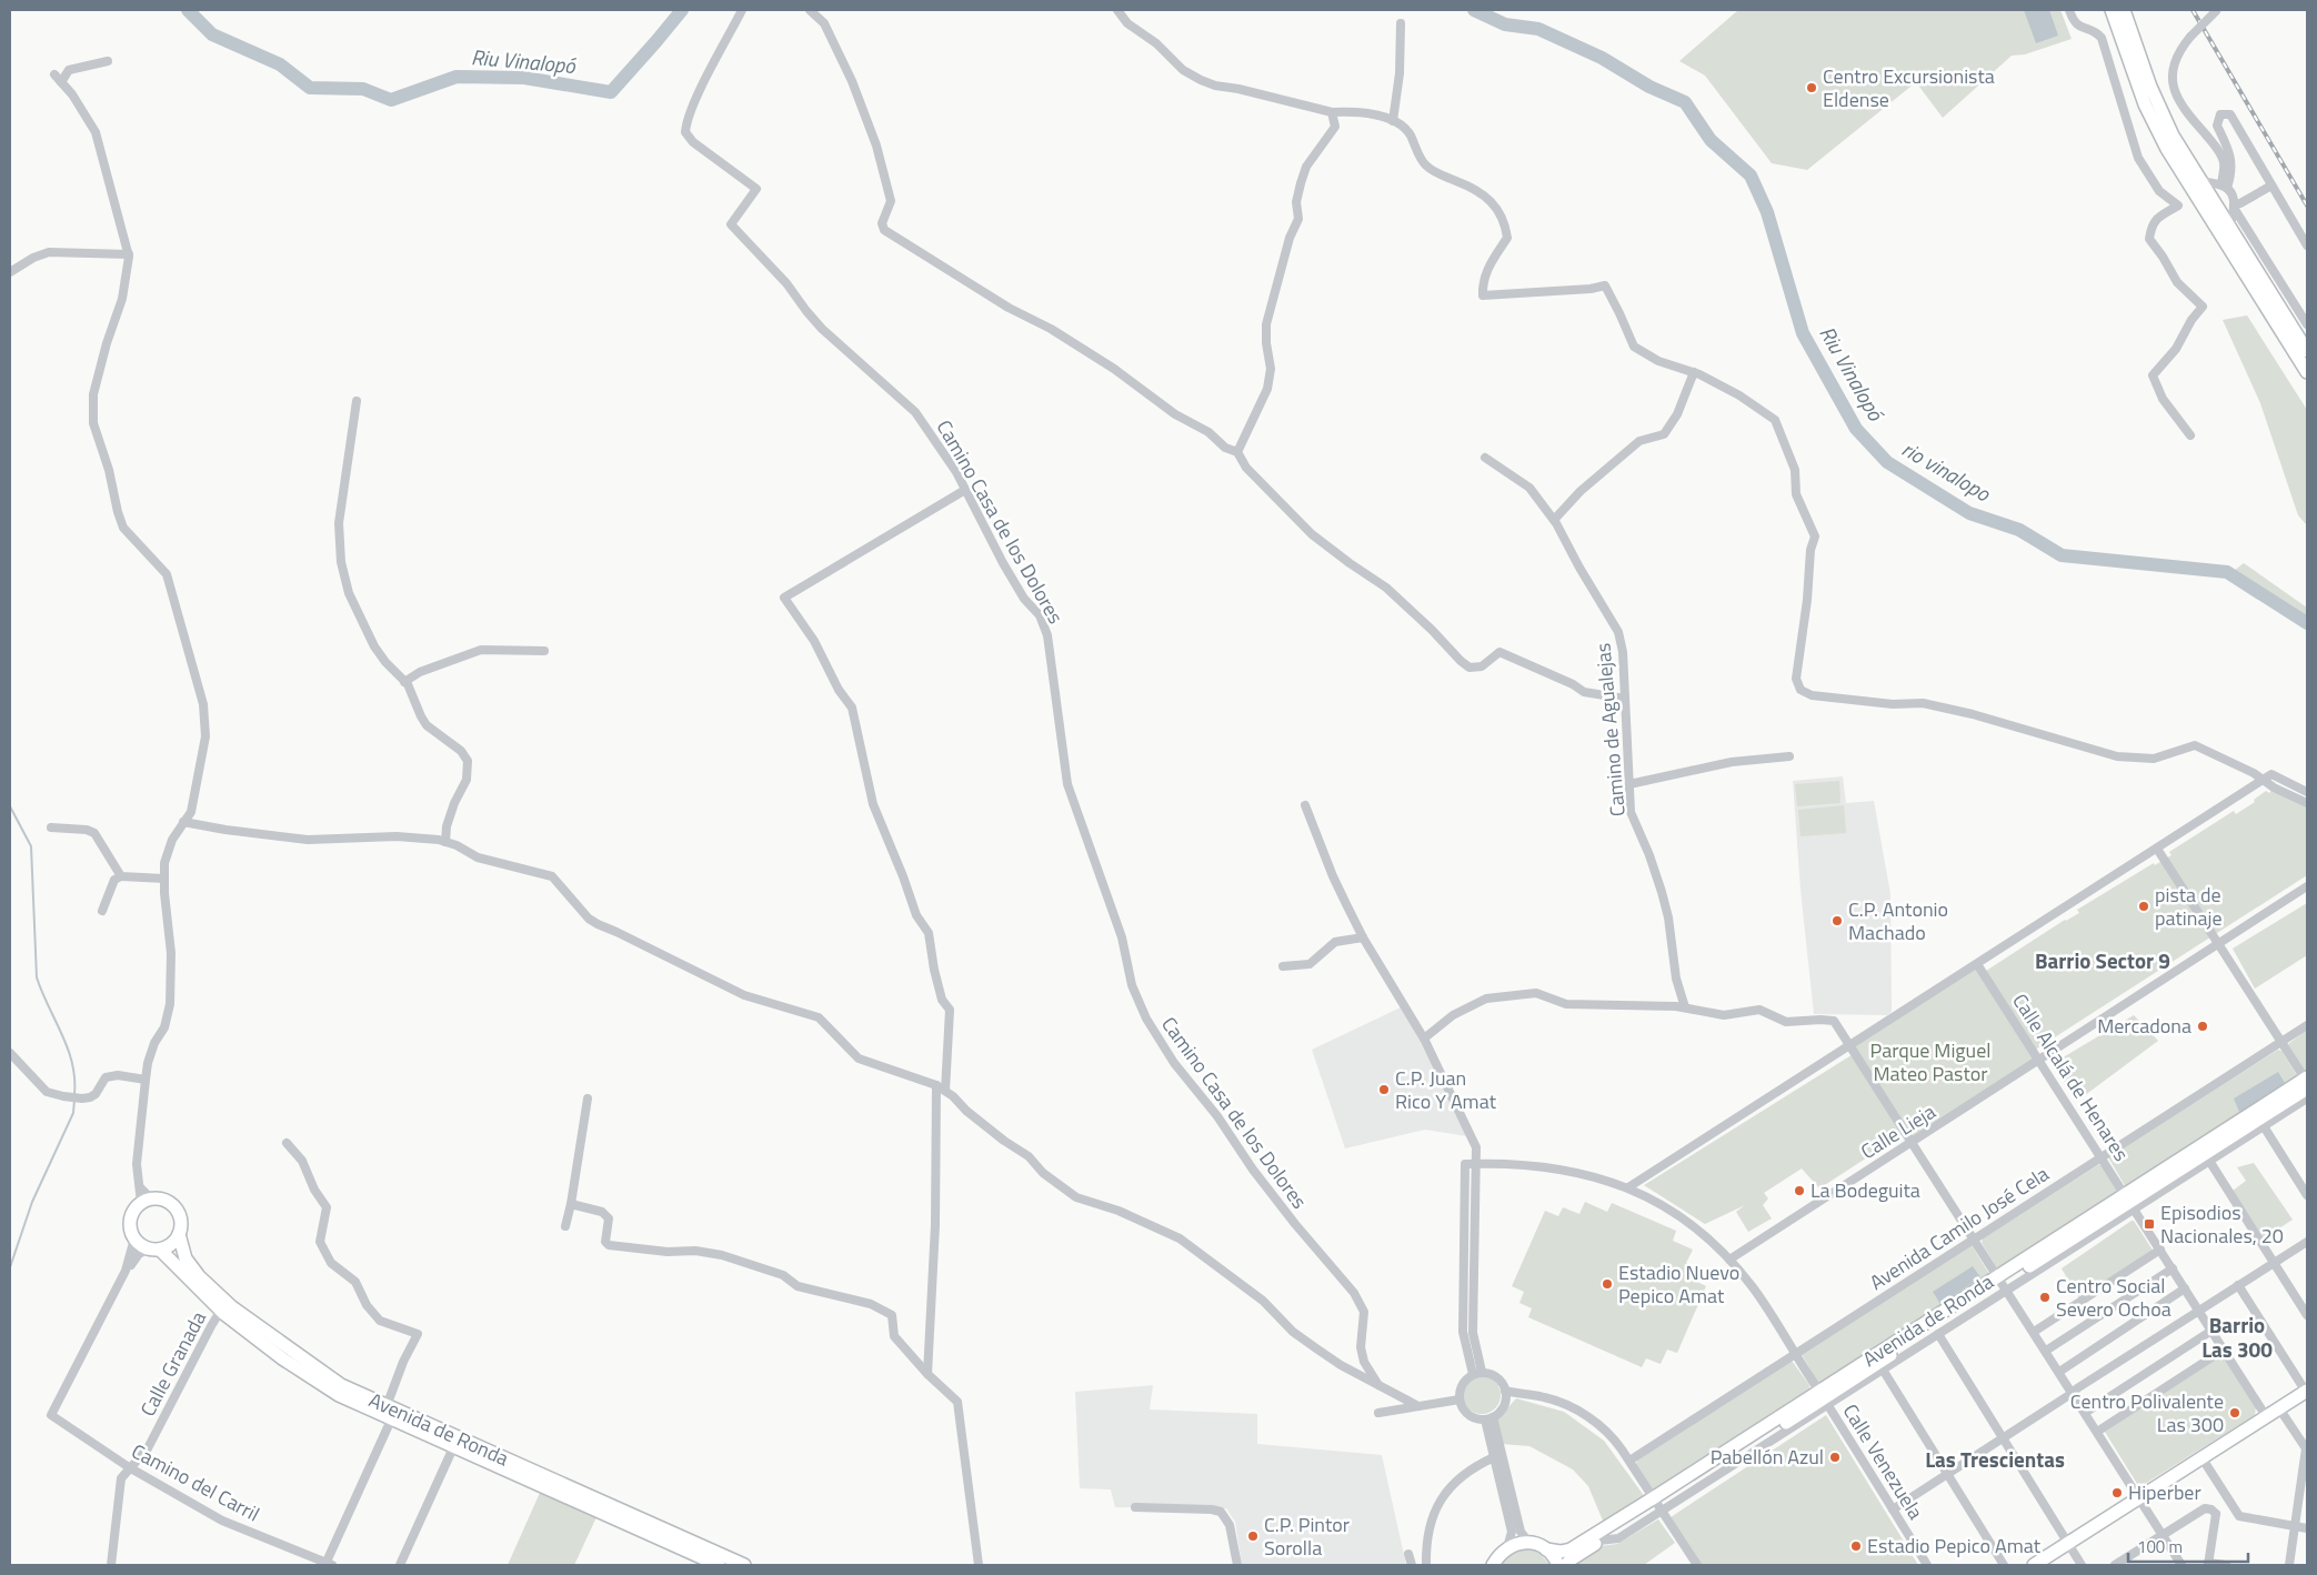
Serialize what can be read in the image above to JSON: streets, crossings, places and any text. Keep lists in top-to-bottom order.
{
  "streets": {
    "street": [
      "Camino Casa de los Dolores",
      "Camino de Agualejas",
      "Calle Alcalá de Henares",
      "Calle Lieja",
      "Avenida Camilo José Cela",
      "Avenida de Ronda",
      "Calle Granada",
      "Calle Venezuela",
      "Camino del Carril"
    ]
  },
  "crossings": [
    ["Calle Alcalá de Henares", "Calle Lieja"],
    ["Calle Alcalá de Henares", "Avenida Camilo José Cela"],
    ["Calle Alcalá de Henares", "Avenida de Ronda"],
    ["Calle Lieja", "Calle Venezuela"],
    ["Avenida Camilo José Cela", "Calle Venezuela"],
    ["Avenida de Ronda", "Calle Granada"],
    ["Avenida de Ronda", "Calle Venezuela"],
    ["Calle Granada", "Camino del Carril"]
  ],
  "districts": ["Barrio Sector 9", "Barrio Las 300", "Las Trescientas"],
  "water": ["Riu Vinalopó", "rio vinalopo"],
  "parks": ["Parque Miguel Mateo Pastor"],
  "places": {
    "other": [
      "Centro Excursionista Eldense",
      "pista de patinaje",
      "C.P. Antonio Machado",
      "Mercadona",
      "C.P. Juan Rico Y Amat",
      "La Bodeguita",
      "Estadio Nuevo Pepico Amat",
      "Centro Social Severo Ochoa",
      "Centro Polivalente Las 300",
      "Pabellón Azul",
      "Hiperber",
      "C.P. Pintor Sorolla",
      "Estadio Pepico Amat"
    ],
    "transit": ["Episodios Nacionales, 20"]
  },
  "scale_bar": "100 m"
}
